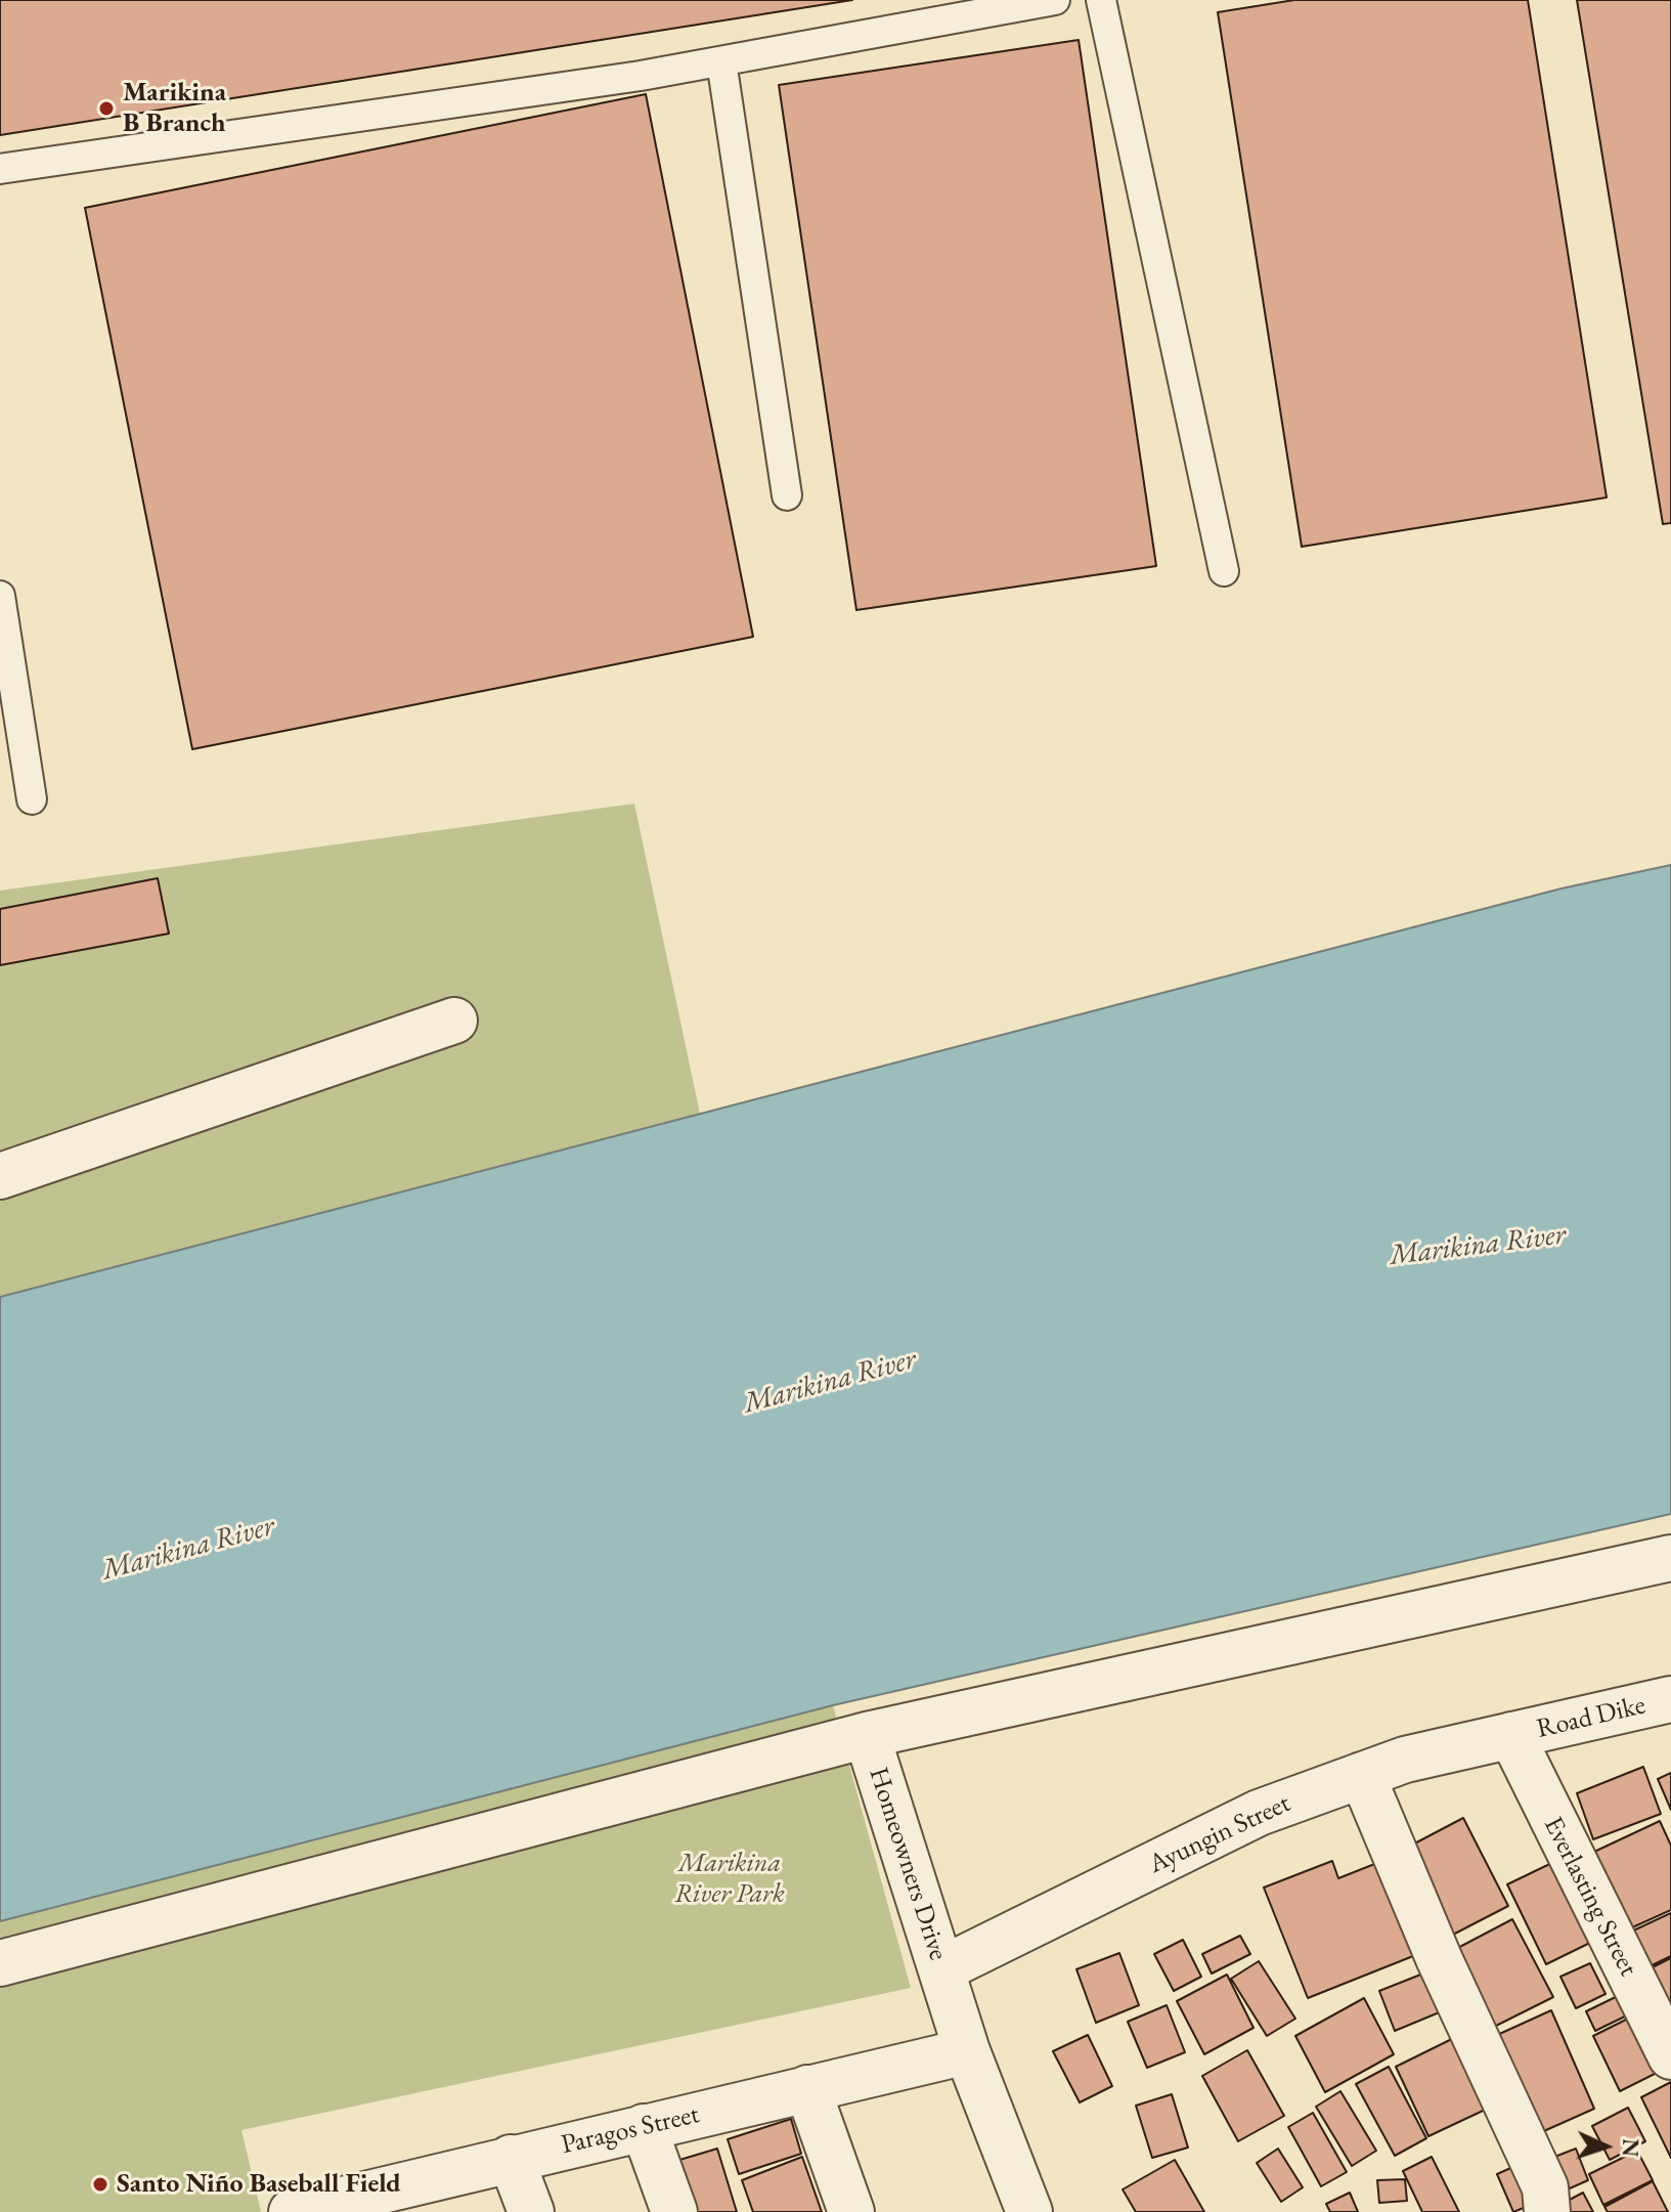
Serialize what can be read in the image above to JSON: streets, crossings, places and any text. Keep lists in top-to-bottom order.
{
  "streets": {
    "street": [
      "Road Dike",
      "Ayungin Street",
      "Homeowners Drive",
      "Everlasting Street",
      "Paragos Street"
    ]
  },
  "crossings": [
    ["Road Dike", "Ayungin Street"],
    ["Road Dike", "Everlasting Street"],
    ["Ayungin Street", "Homeowners Drive"],
    ["Ayungin Street", "Everlasting Street"],
    ["Homeowners Drive", "Paragos Street"]
  ],
  "water": ["Marikina River"],
  "parks": ["Marikina River Park"],
  "places": ["Marikina B Branch", "Santo Niño Baseball Field"],
  "north": "right"
}
